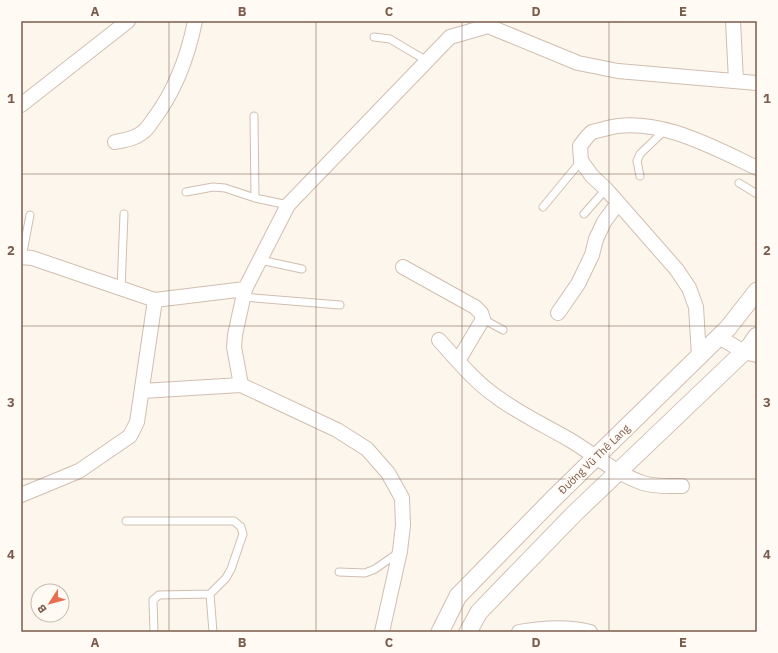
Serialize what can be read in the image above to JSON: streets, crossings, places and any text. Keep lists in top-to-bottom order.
{
  "streets": {
    "street": ["Đường Vũ Thê Lang"]
  },
  "north": "bottom left",
  "grid": {
    "columns": [
      "A",
      "B",
      "C",
      "D",
      "E"
    ],
    "rows": [
      "1",
      "2",
      "3",
      "4"
    ]
  }
}
